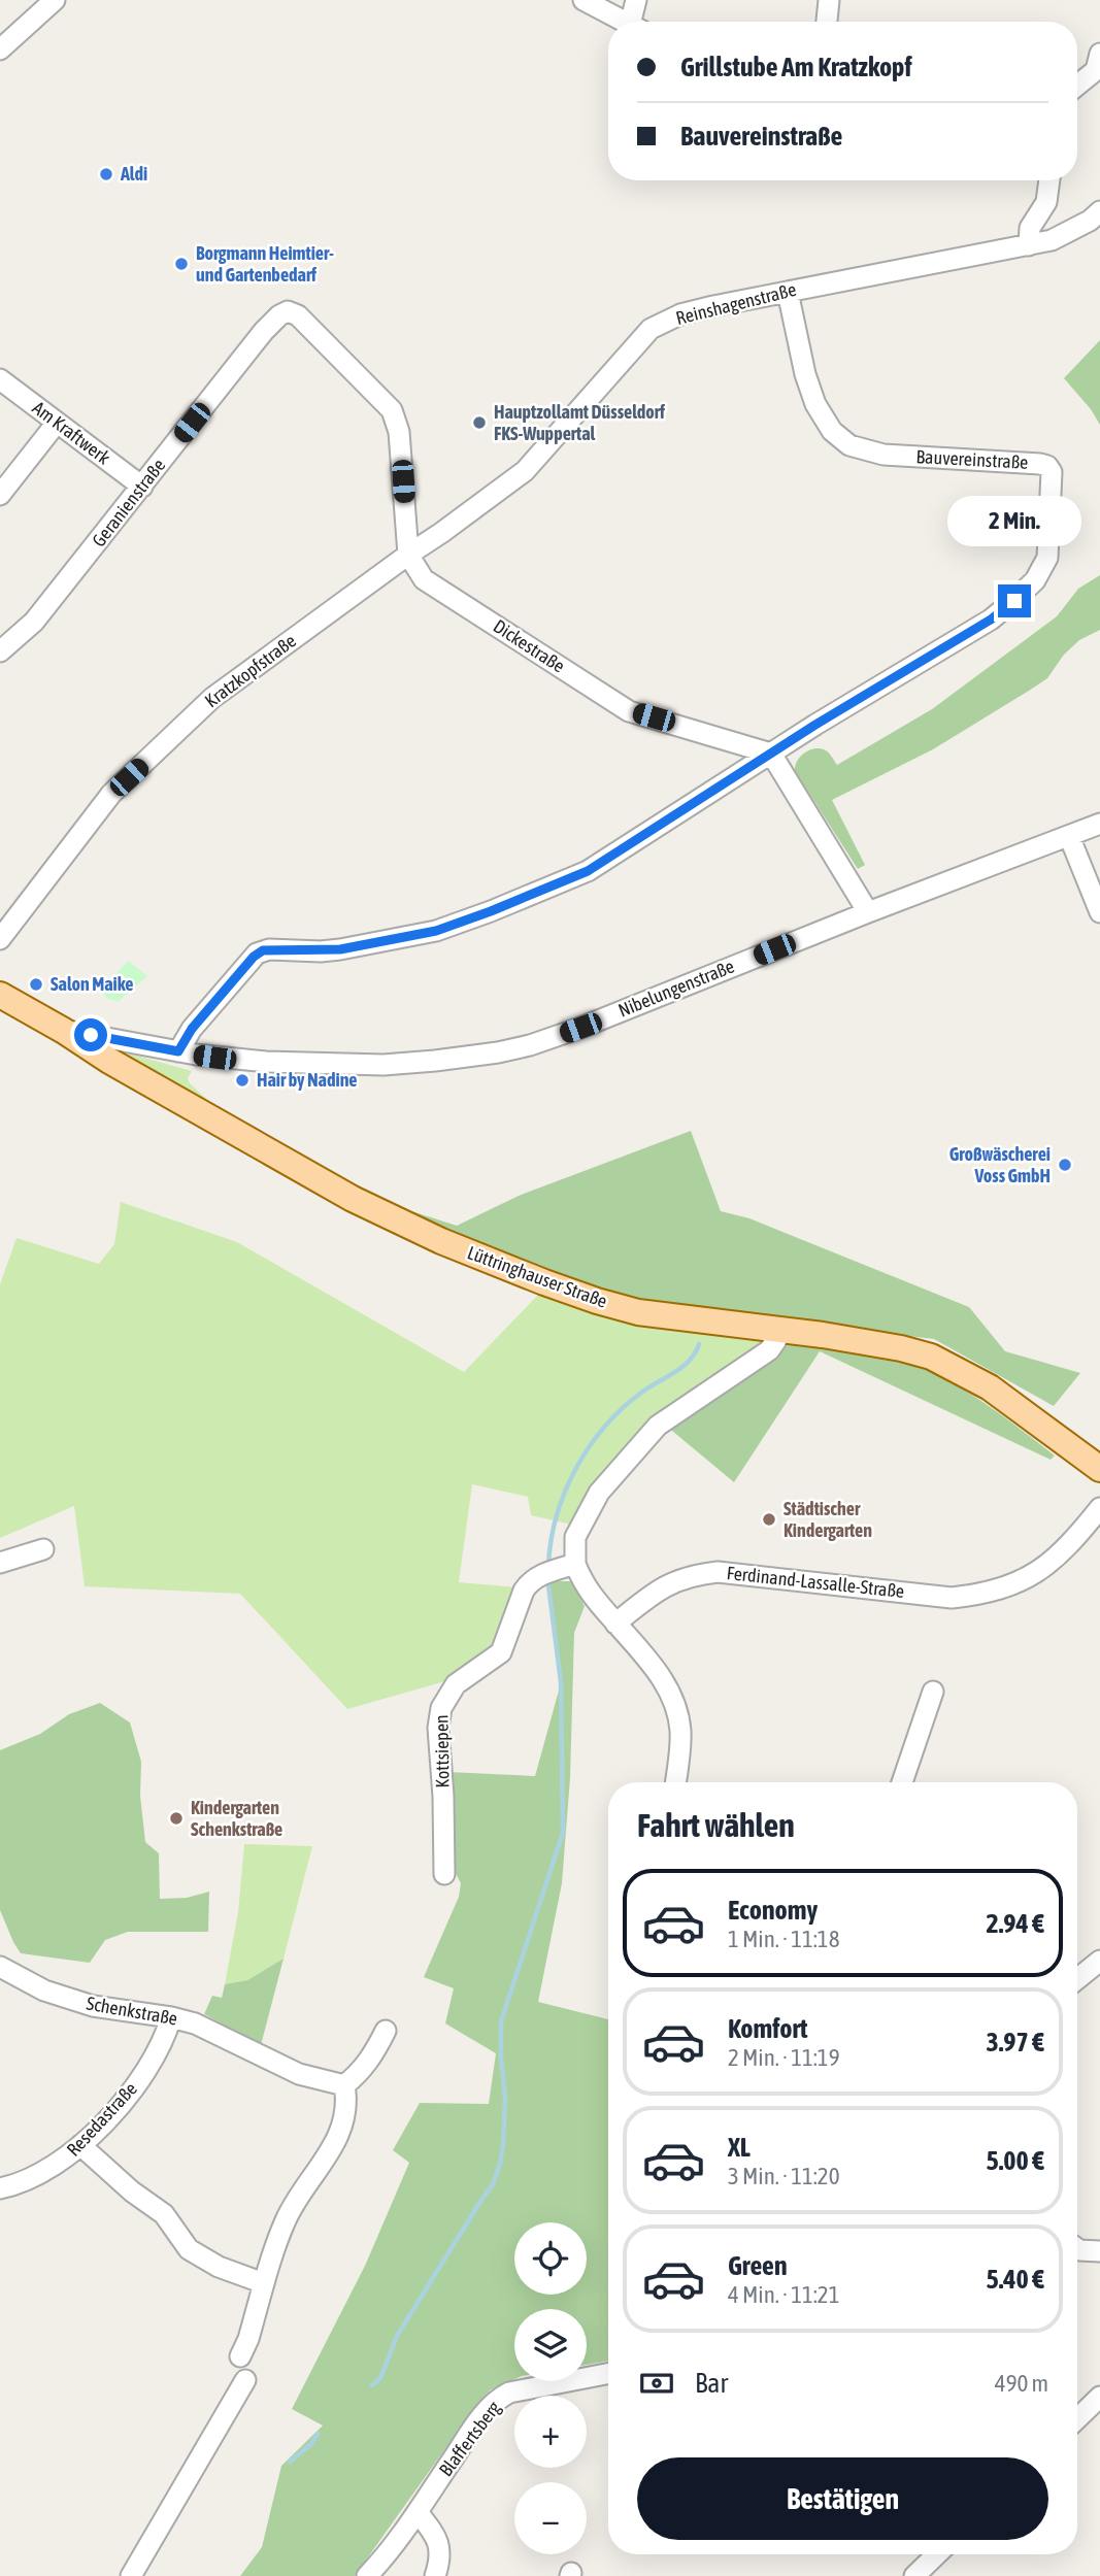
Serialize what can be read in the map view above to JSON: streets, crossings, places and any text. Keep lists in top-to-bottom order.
{
  "streets": {
    "main road": ["Lüttringhauser Straße"],
    "street": [
      "Reinshagenstraße",
      "Am Kraftwerk",
      "Bauvereinstraße",
      "Geranienstraße",
      "Dickestraße",
      "Kratzkopfstraße",
      "Nibelungenstraße",
      "Ferdinand-Lassalle-Straße",
      "Kottsiepen",
      "Schenkstraße",
      "Resedastraße",
      "Blaffertsberg"
    ]
  },
  "crossings": [
    ["Reinshagenstraße", "Bauvereinstraße"],
    ["Reinshagenstraße", "Geranienstraße"],
    ["Reinshagenstraße", "Dickestraße"],
    ["Reinshagenstraße", "Kratzkopfstraße"],
    ["Am Kraftwerk", "Geranienstraße"],
    ["Bauvereinstraße", "Dickestraße"],
    ["Geranienstraße", "Dickestraße"],
    ["Geranienstraße", "Kratzkopfstraße"],
    ["Dickestraße", "Kratzkopfstraße"],
    ["Nibelungenstraße", "Lüttringhauser Straße"],
    ["Schenkstraße", "Resedastraße"]
  ],
  "places": [
    "Aldi",
    "Borgmann Heimtier- und Gartenbedarf",
    "Hauptzollamt Düsseldorf FKS-Wuppertal",
    "Salon Maike",
    "Hair by Nadine",
    "Großwäscherei Voss GmbH",
    "Städtischer Kindergarten",
    "Kindergarten Schenkstraße"
  ],
  "page": {
    "banner": ["Grillstube Am Kratzkopf", "Bauvereinstraße"],
    "bubble": "2 Min.",
    "heading": "Fahrt wählen",
    "list": [
      {
        "name": "Economy",
        "note": "1 Min. · 11:18",
        "value": "2.94 €"
      },
      {
        "name": "Komfort",
        "note": "2 Min. · 11:19",
        "value": "3.97 €"
      },
      {
        "name": "XL",
        "note": "3 Min. · 11:20",
        "value": "5.00 €"
      },
      {
        "name": "Green",
        "note": "4 Min. · 11:21",
        "value": "5.40 €"
      }
    ],
    "map_buttons": ["+", "−"],
    "pay": ["Bar", "490 m"],
    "buttons": "Bestätigen"
  }
}
